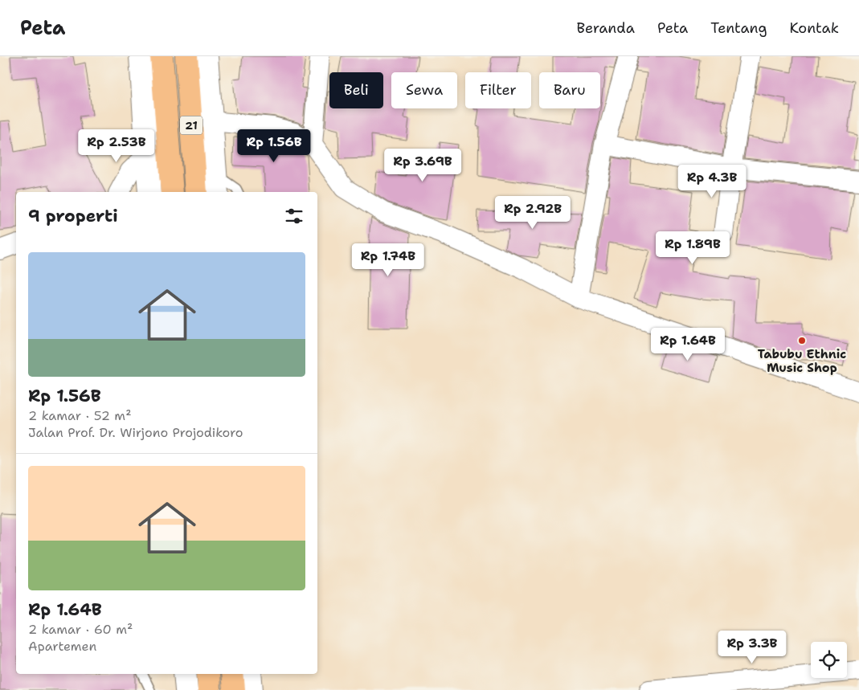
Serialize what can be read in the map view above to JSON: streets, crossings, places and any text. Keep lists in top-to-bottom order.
{
  "streets": {
    "highway": ["21"]
  },
  "places": ["Tabubu Ethnic Music Shop"],
  "page": {
    "header": "Peta",
    "nav": [
      "Beranda",
      "Peta",
      "Tentang",
      "Kontak"
    ],
    "chip": [
      "Beli",
      "Sewa",
      "Filter",
      "Baru"
    ],
    "price": [
      "Rp 2.53B",
      "Rp 1.56B",
      "Rp 3.69B",
      "Rp 4.3B",
      "Rp 2.92B",
      "Rp 1.89B",
      "Rp 1.74B",
      "Rp 1.64B",
      "Rp 3.3B"
    ],
    "heading": "9 properti",
    "list": [
      {
        "name": "Rp 1.56B",
        "note": "2 kamar · 52 m² · Jalan Prof. Dr. Wirjono Projodikoro"
      },
      {
        "name": "Rp 1.64B",
        "note": "2 kamar · 60 m² · Apartemen"
      }
    ]
  }
}
